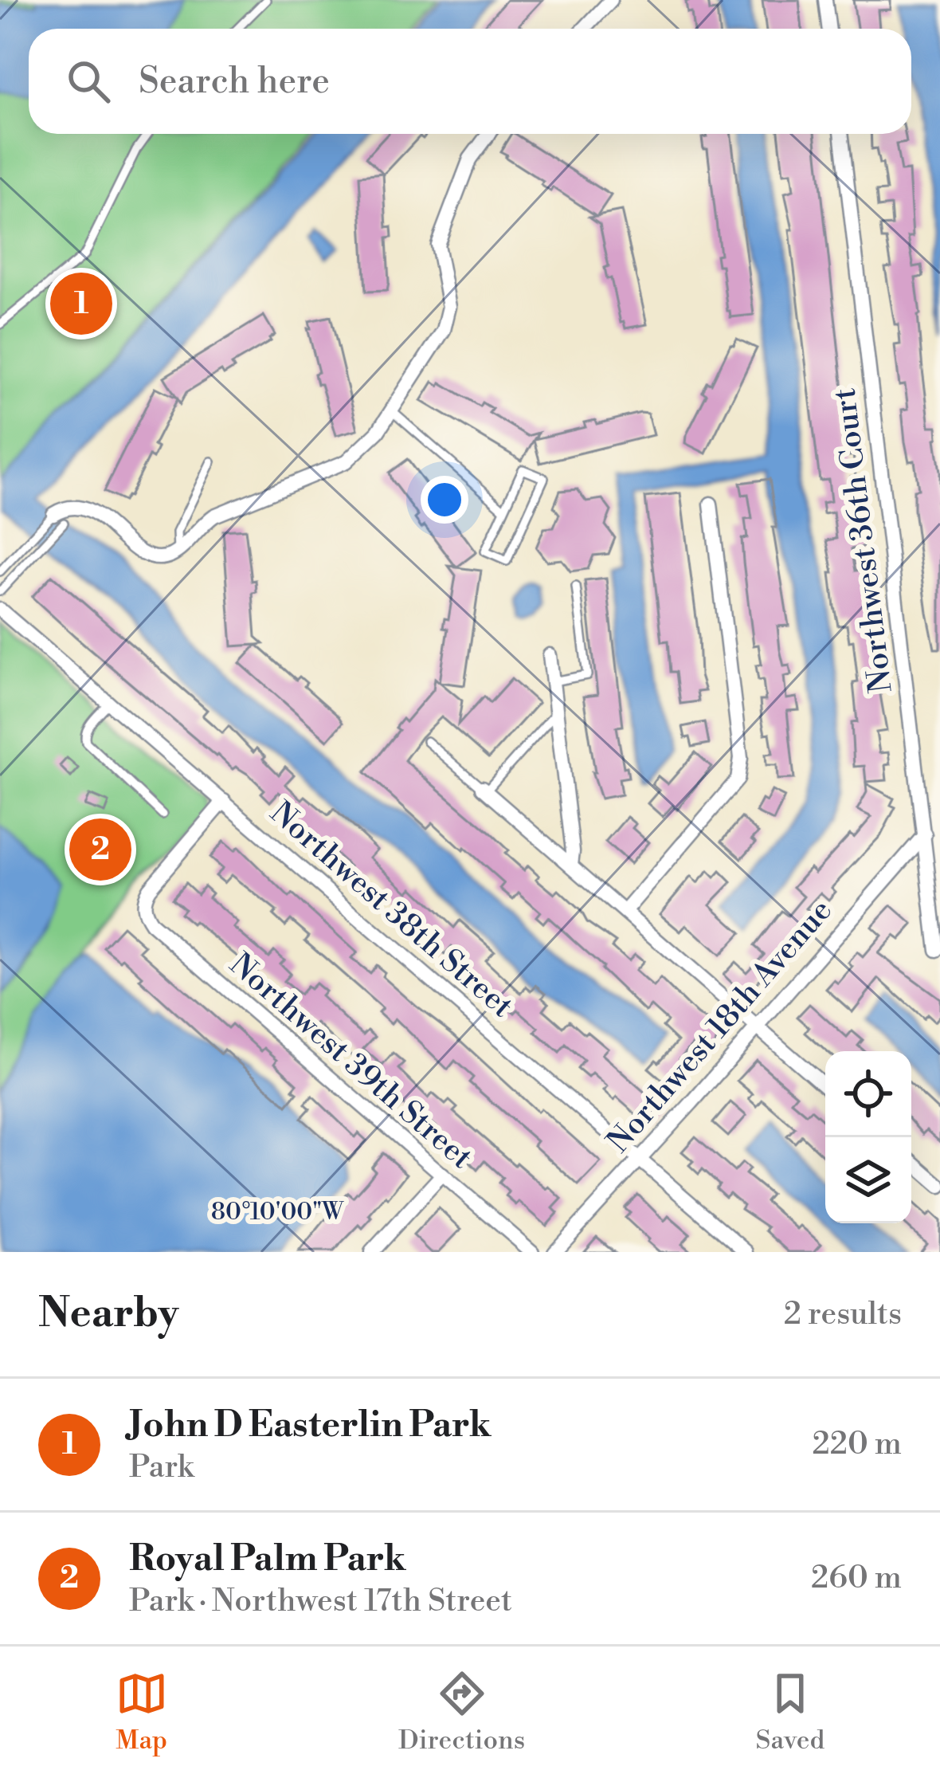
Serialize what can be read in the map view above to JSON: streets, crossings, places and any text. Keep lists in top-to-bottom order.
{
  "streets": {
    "street": [
      "Northwest 36th Court",
      "Northwest 38th Street",
      "Northwest 18th Avenue",
      "Northwest 39th Street"
    ]
  },
  "crossings": [
    ["Northwest 36th Court", "Northwest 18th Avenue"],
    ["Northwest 38th Street", "Northwest 18th Avenue"],
    ["Northwest 38th Street", "Northwest 39th Street"]
  ],
  "page": {
    "search": "Search here",
    "pins": ["1", "2"],
    "heading": ["Nearby", "2 results"],
    "list": [
      {
        "mark": "1",
        "name": "John D Easterlin Park",
        "note": "Park",
        "value": "220 m"
      },
      {
        "mark": "2",
        "name": "Royal Palm Park",
        "note": "Park · Northwest 17th Street",
        "value": "260 m"
      }
    ],
    "nav": ["Map", "Directions", "Saved"]
  },
  "coordinates": ["80°10'00\"W"]
}
